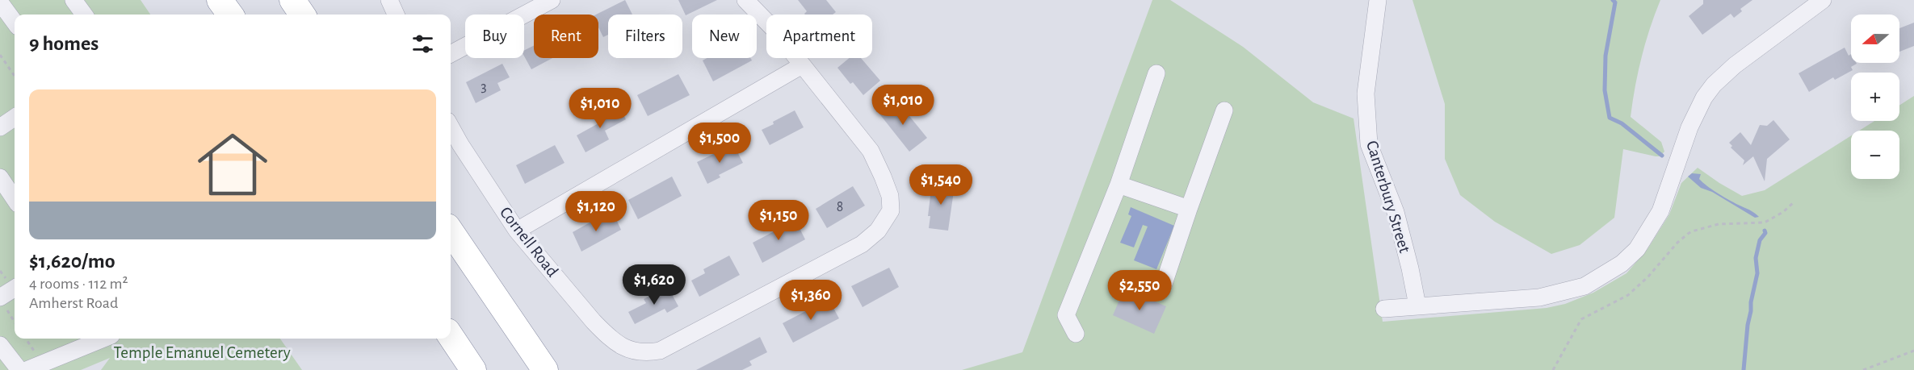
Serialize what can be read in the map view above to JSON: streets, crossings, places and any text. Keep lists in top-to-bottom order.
{
  "streets": {
    "street": ["Canterbury Street", "Cornell Road"]
  },
  "parks": ["Temple Emanuel Cemetery"],
  "house_numbers": ["3", "8"],
  "north": "left",
  "page": {
    "map_buttons": ["+", "−"],
    "chip": [
      "Buy",
      "Rent",
      "Filters",
      "New",
      "Apartment"
    ],
    "heading": "9 homes",
    "list": [
      {
        "name": "$1,620/mo",
        "note": "4 rooms · 112 m² · Amherst Road"
      }
    ],
    "price": [
      "$1,010",
      "$1,010",
      "$1,500",
      "$1,540",
      "$1,120",
      "$1,150",
      "$1,620",
      "$2,550",
      "$1,360"
    ]
  }
}
